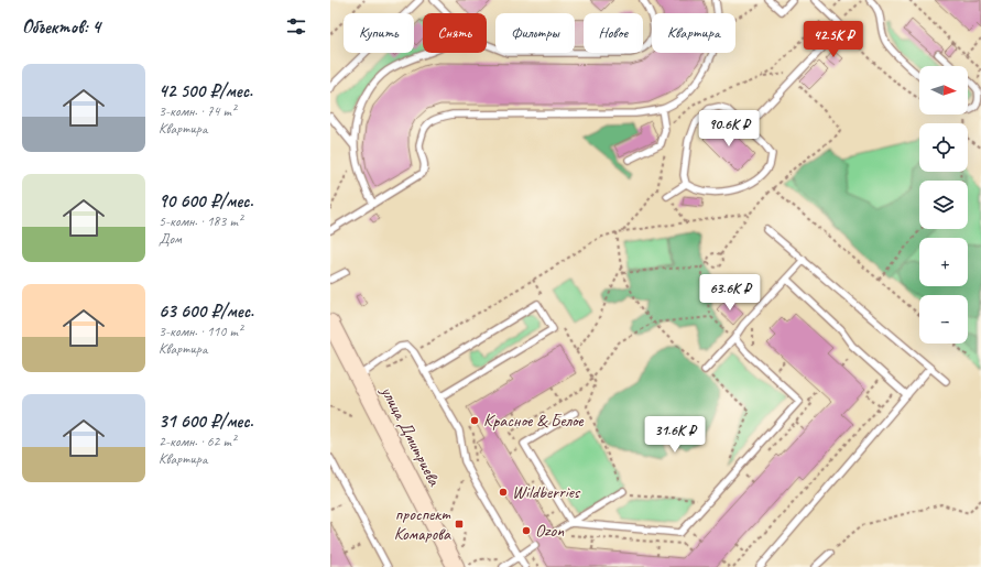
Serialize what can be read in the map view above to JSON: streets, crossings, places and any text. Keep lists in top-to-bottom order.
{
  "streets": {
    "main road": ["улица Дмитриева"]
  },
  "places": {
    "other": ["Красное & Белое", "Wildberries", "Ozon"],
    "transit": ["проспект Комарова"]
  },
  "north": "right",
  "page": {
    "heading": "Объектов: 4",
    "chip": [
      "Купить",
      "Снять",
      "Фильтры",
      "Новое",
      "Квартира"
    ],
    "price": [
      "42.5K ₽",
      "90.6K ₽",
      "63.6K ₽",
      "31.6K ₽"
    ],
    "list": [
      {
        "name": "42 500 ₽/мес.",
        "note": "3-комн. · 74 m² · Квартира"
      },
      {
        "name": "90 600 ₽/мес.",
        "note": "5-комн. · 183 m² · Дом"
      },
      {
        "name": "63 600 ₽/мес.",
        "note": "3-комн. · 110 m² · Квартира"
      },
      {
        "name": "31 600 ₽/мес.",
        "note": "2-комн. · 62 m² · Квартира"
      }
    ],
    "map_buttons": ["+", "−"]
  }
}
